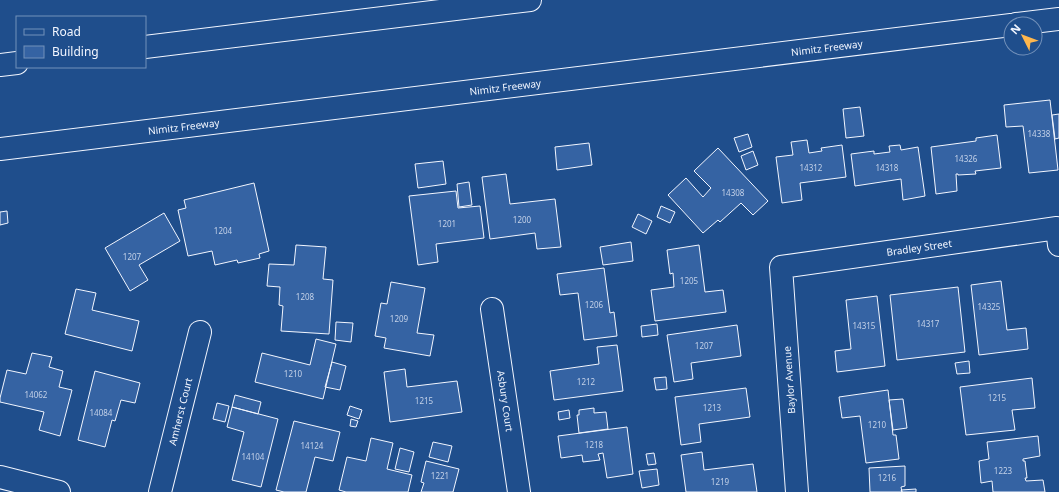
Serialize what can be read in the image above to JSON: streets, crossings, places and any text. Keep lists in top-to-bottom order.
{
  "streets": {
    "main road": [
      "Nimitz Freeway",
      "Bradley Street",
      "Baylor Avenue",
      "Asbury Court",
      "Amherst Court"
    ]
  },
  "crossings": [
    ["Bradley Street", "Baylor Avenue"]
  ],
  "house_numbers": [
    "14338",
    "14326",
    "14312",
    "14318",
    "14308",
    "1200",
    "1201",
    "1204",
    "1207",
    "1205",
    "1208",
    "1206",
    "14325",
    "1209",
    "14317",
    "14315",
    "1207",
    "1210",
    "1212",
    "14062",
    "1215",
    "1215",
    "1213",
    "14084",
    "1210",
    "1218",
    "14124",
    "14104",
    "1223",
    "1221",
    "1216",
    "1219"
  ],
  "legend": ["Road", "Building"],
  "north": "top left"
}
